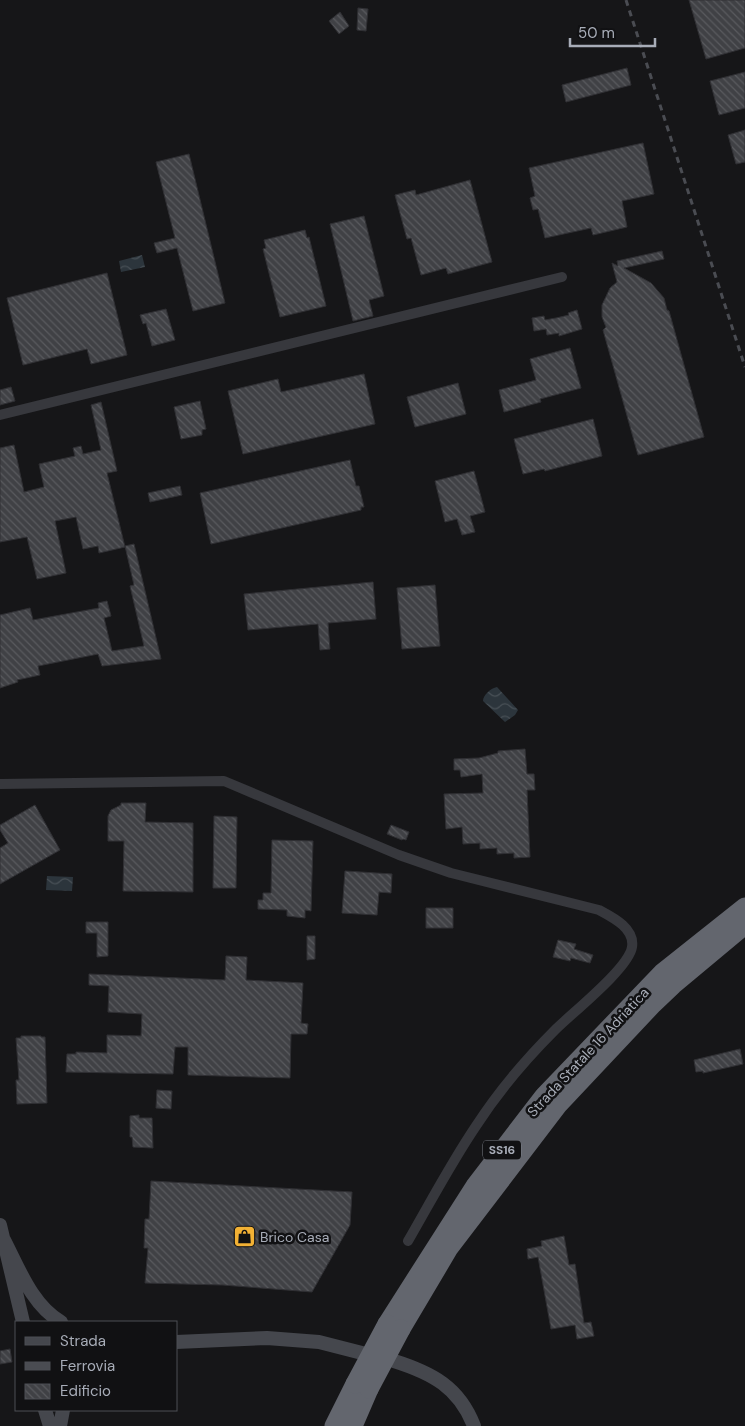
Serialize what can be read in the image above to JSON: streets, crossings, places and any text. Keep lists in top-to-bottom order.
{
  "streets": {
    "highway": ["Strada Statale 16 Adriatica", "SS16"]
  },
  "places": {
    "shop": ["Brico Casa"]
  },
  "legend": ["Strada", "Ferrovia", "Edificio"],
  "scale_bar": "50 m"
}
